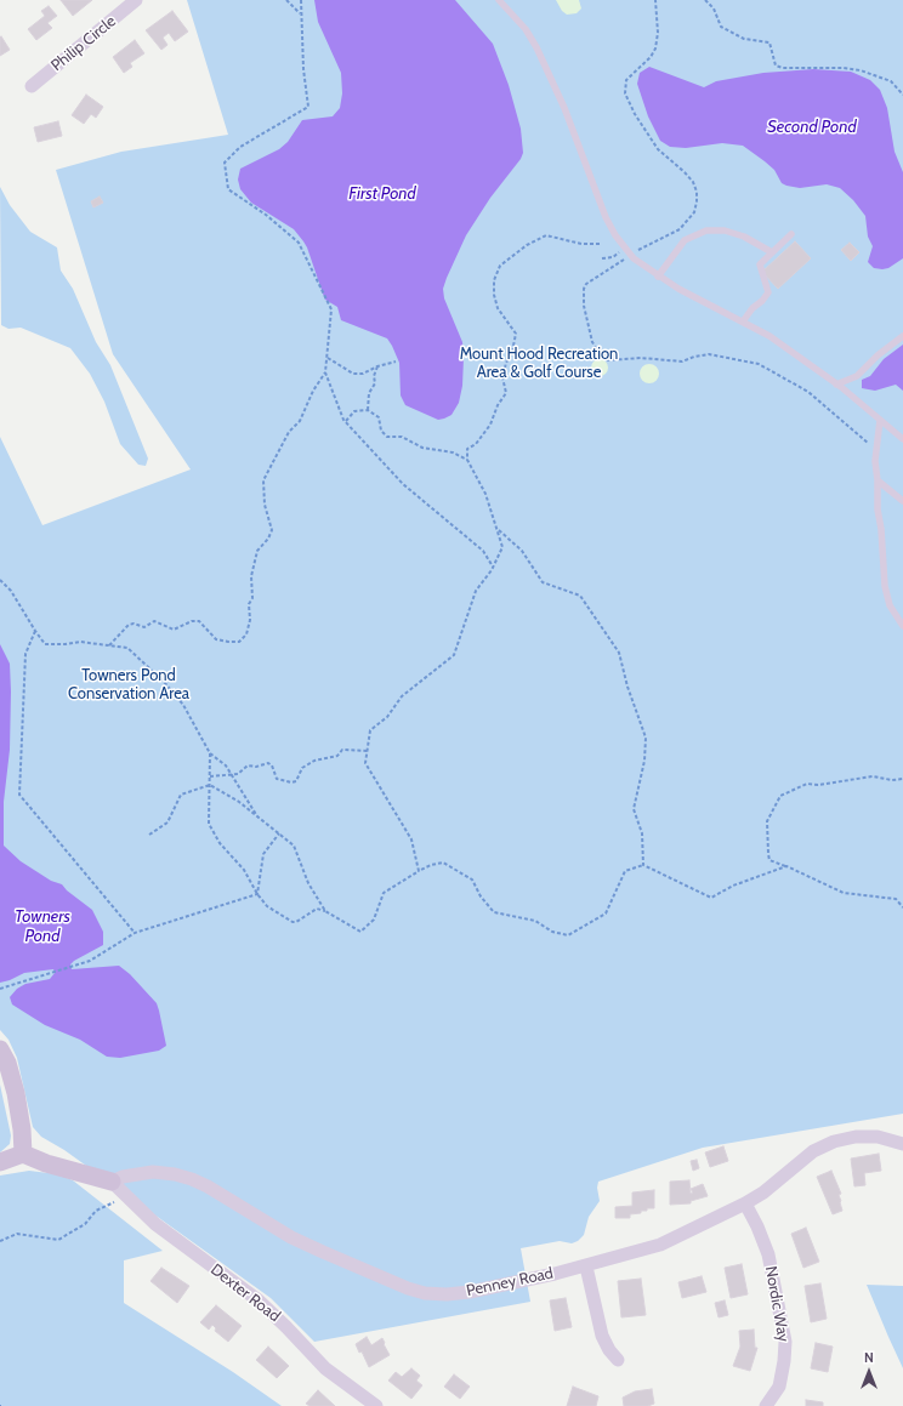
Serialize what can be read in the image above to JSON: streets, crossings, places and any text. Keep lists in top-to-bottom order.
{
  "streets": {
    "street": [
      "Philip Circle",
      "Penney Road",
      "Dexter Road",
      "Nordic Way"
    ]
  },
  "crossings": [
    ["Penney Road", "Dexter Road"],
    ["Penney Road", "Nordic Way"]
  ],
  "water": ["Second Pond", "First Pond", "Towners Pond"],
  "parks": ["Mount Hood Recreation Area & Golf Course", "Towners Pond Conservation Area"],
  "north": "top"
}
